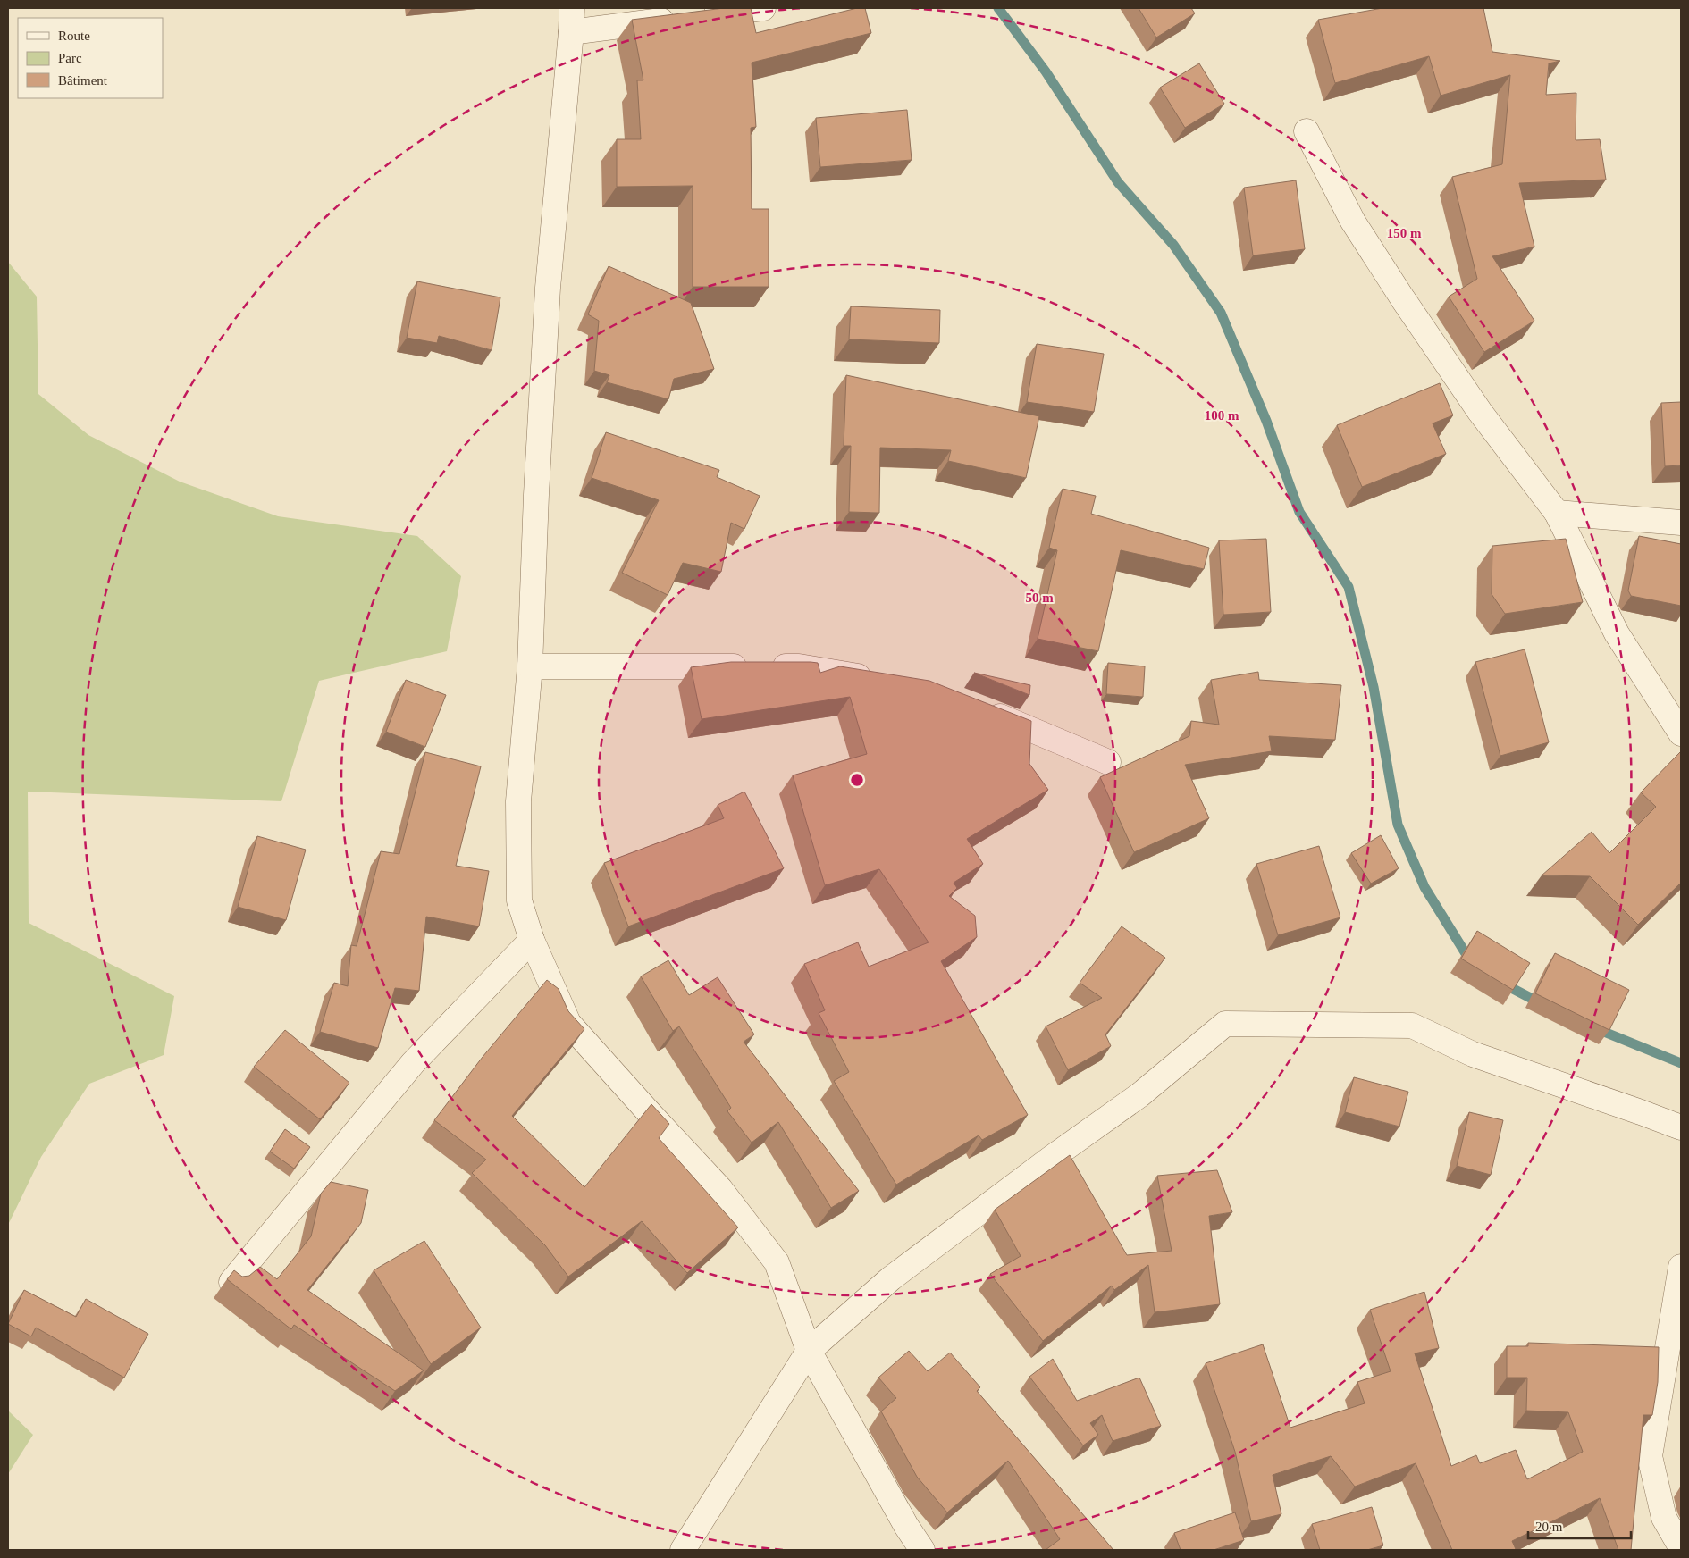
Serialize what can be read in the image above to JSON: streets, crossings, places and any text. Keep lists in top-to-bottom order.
{
  "legend": ["Route", "Parc", "Bâtiment"],
  "scale_bar": "20 m",
  "rings": ["150 m", "100 m", "50 m"]
}
